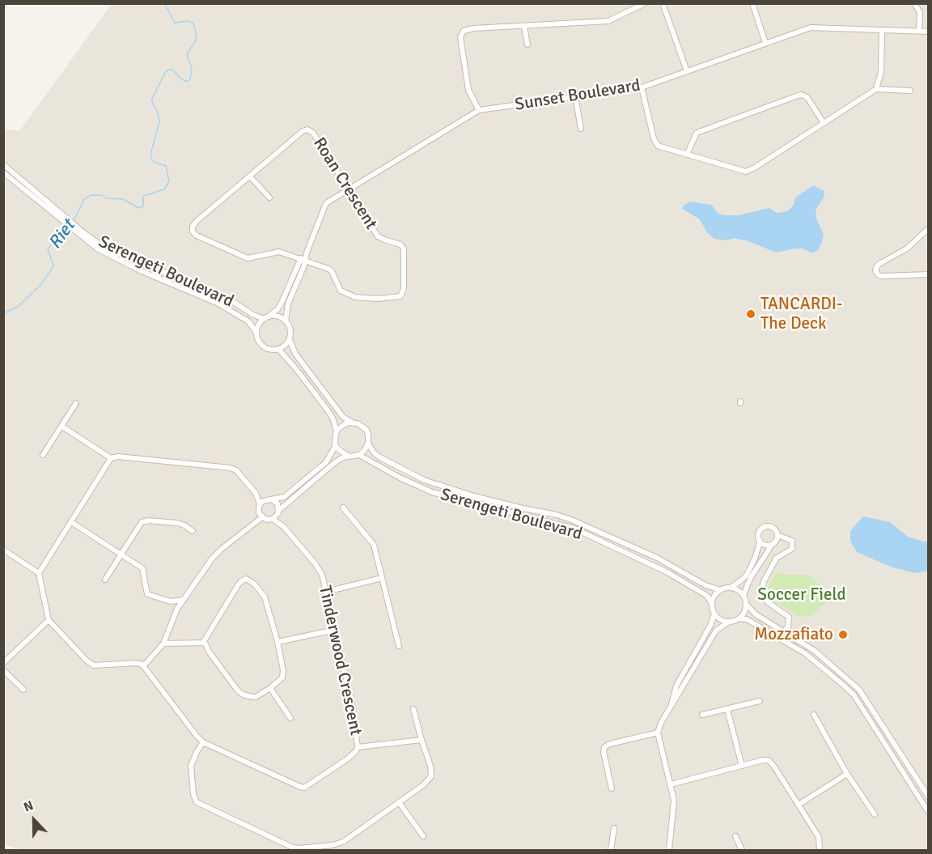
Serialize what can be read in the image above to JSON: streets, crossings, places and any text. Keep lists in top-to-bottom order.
{
  "streets": {
    "street": [
      "Sunset Boulevard",
      "Roan Crescent",
      "Serengeti Boulevard",
      "Tinderwood Crescent"
    ]
  },
  "crossings": [
    ["Sunset Boulevard", "Roan Crescent"]
  ],
  "water": ["Riet"],
  "parks": ["Soccer Field"],
  "places": ["TANCARDI- The Deck", "Mozzafiato"],
  "north": "top"
}
